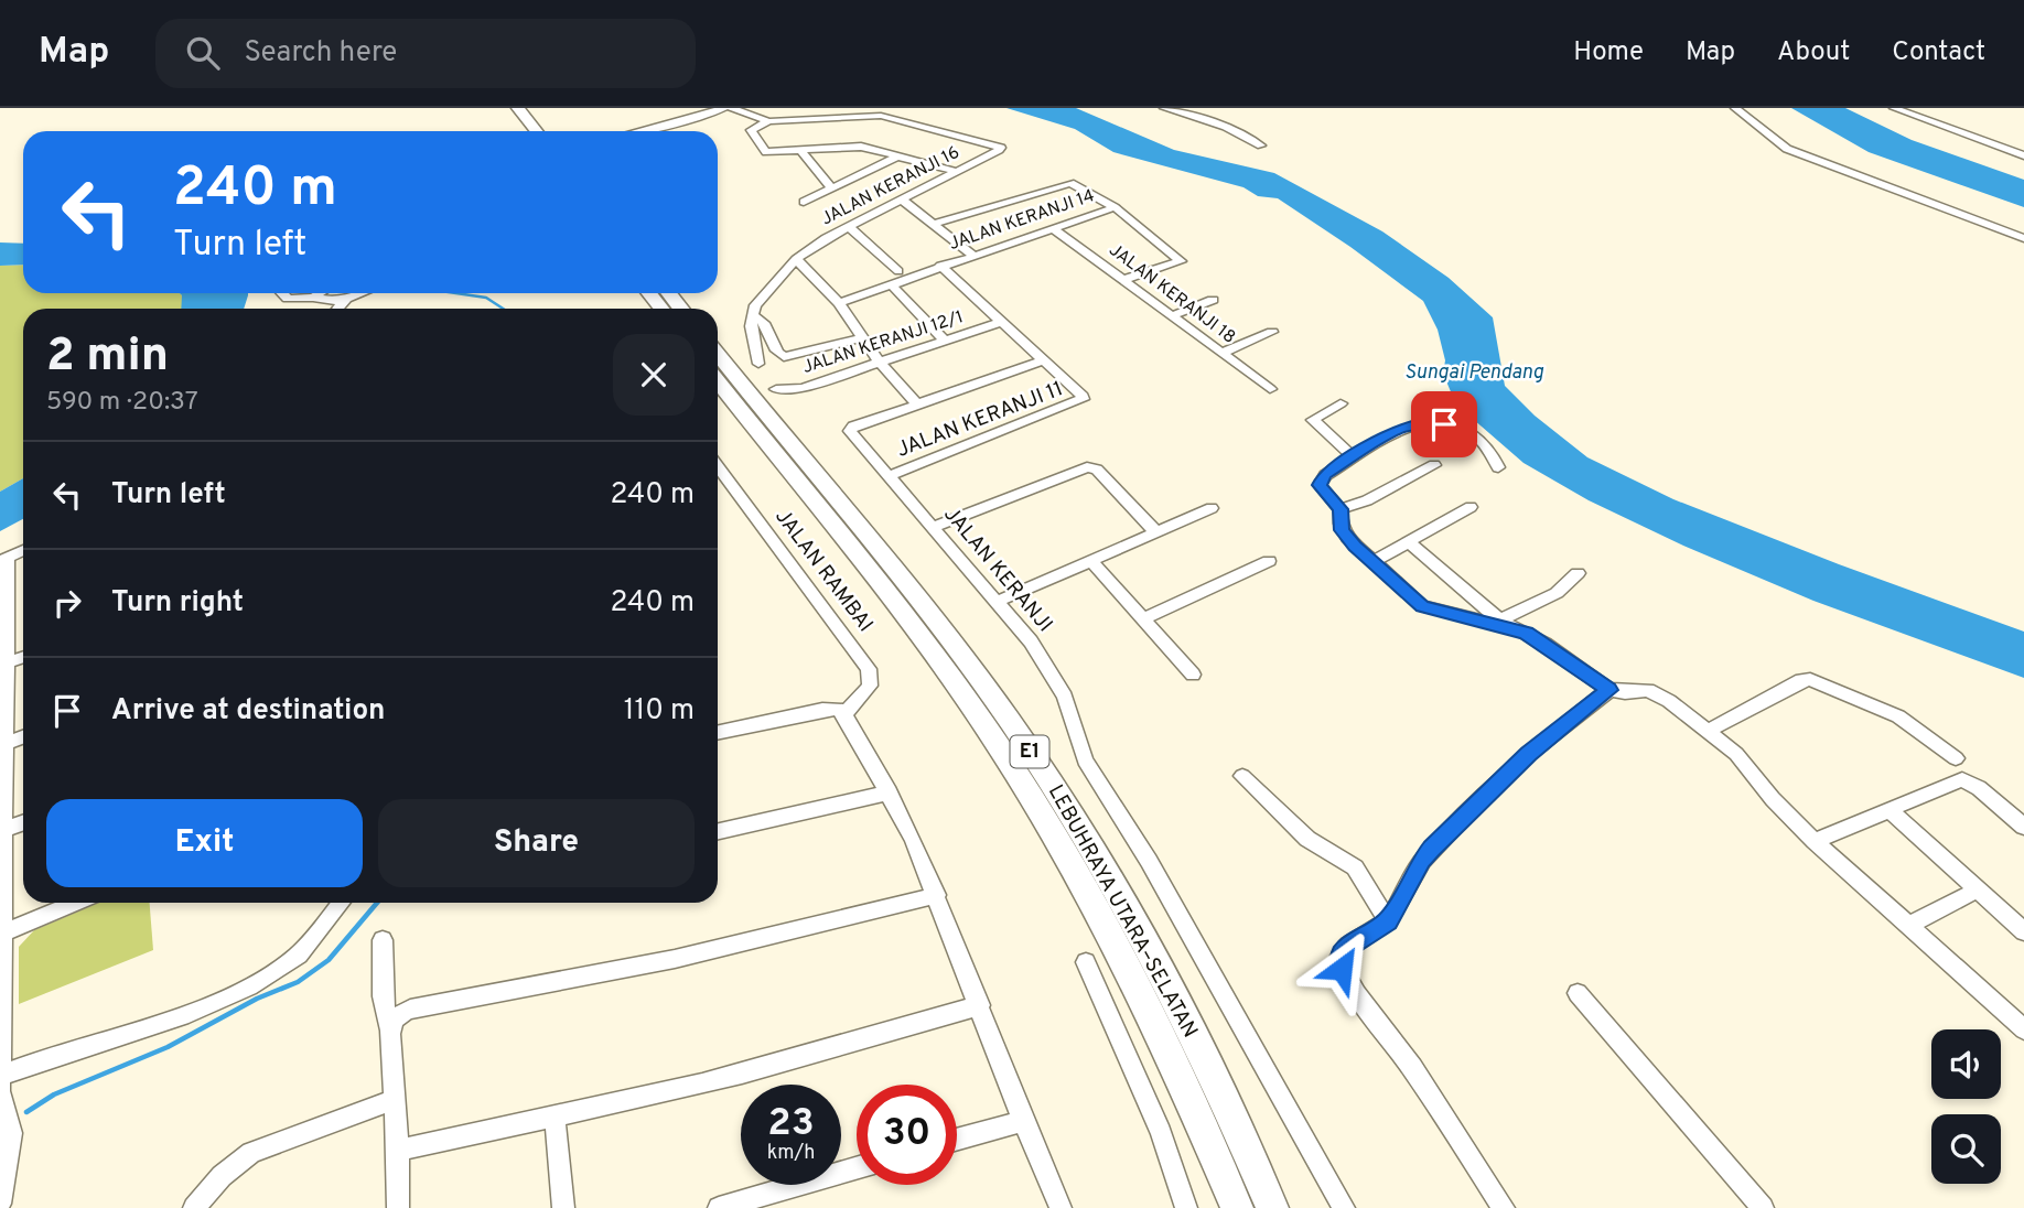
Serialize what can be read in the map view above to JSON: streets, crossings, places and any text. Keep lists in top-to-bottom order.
{
  "streets": {
    "highway": ["E1", "LEBUHRAYA UTARA–SELATAN"],
    "street": [
      "JALAN KERANJI 16",
      "JALAN KERANJI 14",
      "JALAN KERANJI 18",
      "JALAN KERANJI 12/1",
      "JALAN KERANJI 11",
      "JALAN KERANJI",
      "JALAN RAMBAI"
    ]
  },
  "crossings": [
    ["JALAN KERANJI 14", "JALAN KERANJI 18"],
    ["JALAN KERANJI 11", "JALAN KERANJI"]
  ],
  "water": ["Sungai Pendang"],
  "page": {
    "header": "Map",
    "search": "Search here",
    "nav": [
      "Home",
      "Map",
      "About",
      "Contact"
    ],
    "turn": ["240 m", "Turn left"],
    "heading": ["2 min", "590 m · 20:37"],
    "list": [
      {
        "name": "Turn left",
        "value": "240 m"
      },
      {
        "name": "Turn right",
        "value": "240 m"
      },
      {
        "name": "Arrive at destination",
        "value": "110 m"
      }
    ],
    "buttons": ["Exit", "Share"],
    "speed": "23 km/h",
    "limit": "30"
  }
}
